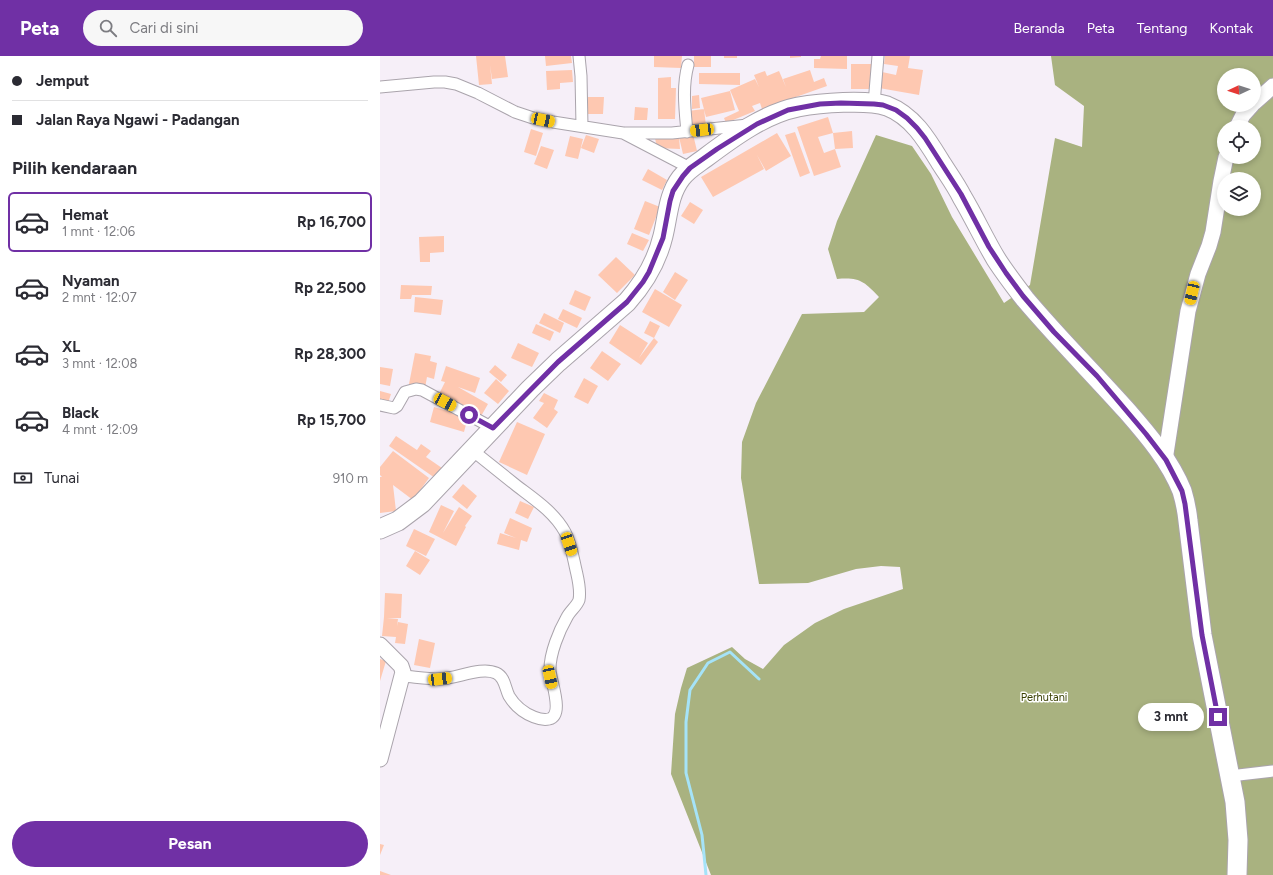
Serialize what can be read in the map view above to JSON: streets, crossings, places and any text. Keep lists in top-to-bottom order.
{
  "parks": ["Perhutani"],
  "north": "left",
  "page": {
    "header": "Peta",
    "search": "Cari di sini",
    "nav": [
      "Beranda",
      "Peta",
      "Tentang",
      "Kontak"
    ],
    "banner": ["Jemput", "Jalan Raya Ngawi - Padangan"],
    "heading": "Pilih kendaraan",
    "list": [
      {
        "name": "Hemat",
        "note": "1 mnt · 12:06",
        "value": "Rp 16,700"
      },
      {
        "name": "Nyaman",
        "note": "2 mnt · 12:07",
        "value": "Rp 22,500"
      },
      {
        "name": "XL",
        "note": "3 mnt · 12:08",
        "value": "Rp 28,300"
      },
      {
        "name": "Black",
        "note": "4 mnt · 12:09",
        "value": "Rp 15,700"
      }
    ],
    "pay": ["Tunai", "910 m"],
    "bubble": "3 mnt",
    "buttons": "Pesan"
  }
}
